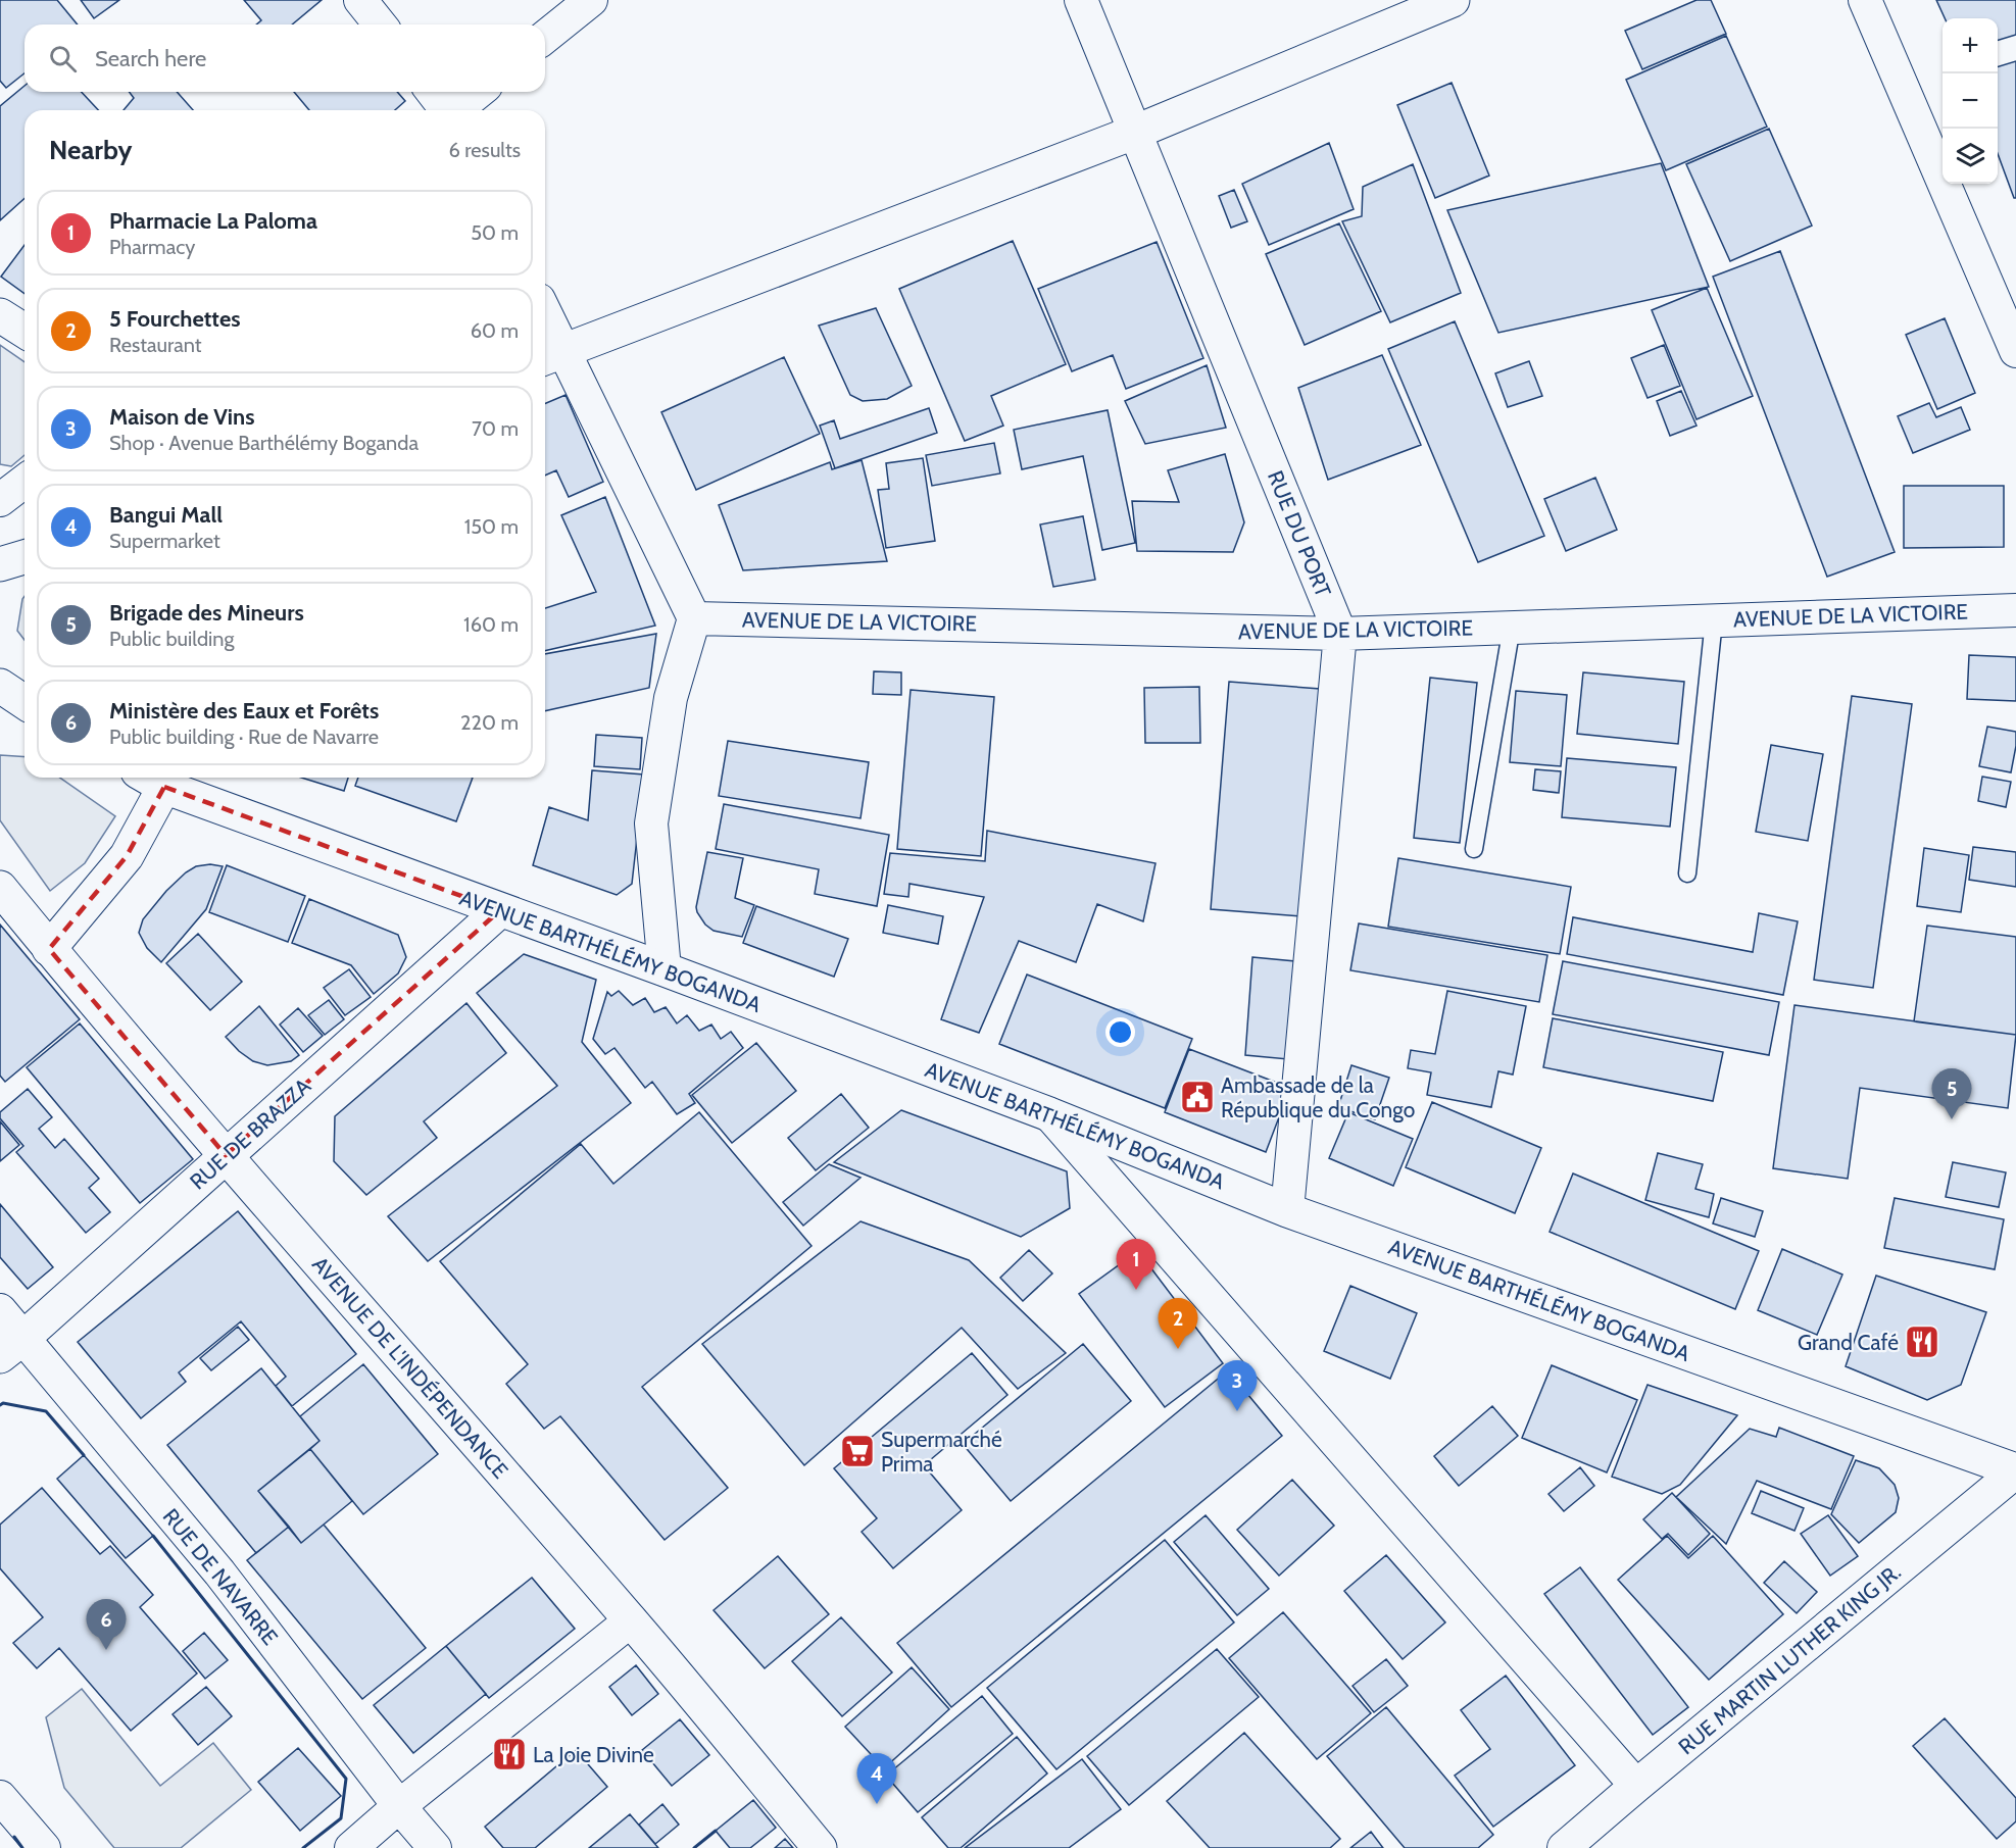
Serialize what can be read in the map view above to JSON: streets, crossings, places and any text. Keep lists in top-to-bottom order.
{
  "streets": {
    "main road": ["AVENUE BARTHÉLÉMY BOGANDA", "RUE DE BRAZZA", "AVENUE DE L'INDÉPENDANCE"],
    "street": [
      "RUE DU PORT",
      "AVENUE DE LA VICTOIRE",
      "RUE DE NAVARRE",
      "RUE MARTIN LUTHER KING JR."
    ]
  },
  "crossings": [
    ["RUE DU PORT", "AVENUE DE LA VICTOIRE"],
    ["RUE DU PORT", "AVENUE BARTHÉLÉMY BOGANDA"],
    ["AVENUE BARTHÉLÉMY BOGANDA", "RUE DE BRAZZA"],
    ["AVENUE BARTHÉLÉMY BOGANDA", "RUE MARTIN LUTHER KING JR."],
    ["RUE DE BRAZZA", "AVENUE DE L'INDÉPENDANCE"],
    ["RUE DE BRAZZA", "RUE DE NAVARRE"]
  ],
  "places": {
    "public building": ["Ambassade de la République du Congo"],
    "restaurant": ["Grand Café", "La Joie Divine"],
    "supermarket": ["Supermarché Prima"]
  },
  "page": {
    "map_buttons": ["+", "−"],
    "search": "Search here",
    "heading": ["Nearby", "6 results"],
    "list": [
      {
        "mark": "1",
        "name": "Pharmacie La Paloma",
        "note": "Pharmacy",
        "value": "50 m"
      },
      {
        "mark": "2",
        "name": "5 Fourchettes",
        "note": "Restaurant",
        "value": "60 m"
      },
      {
        "mark": "3",
        "name": "Maison de Vins",
        "note": "Shop · Avenue Barthélémy Boganda",
        "value": "70 m"
      },
      {
        "mark": "4",
        "name": "Bangui Mall",
        "note": "Supermarket",
        "value": "150 m"
      },
      {
        "mark": "5",
        "name": "Brigade des Mineurs",
        "note": "Public building",
        "value": "160 m"
      },
      {
        "mark": "6",
        "name": "Ministère des Eaux et Forêts",
        "note": "Public building · Rue de Navarre",
        "value": "220 m"
      }
    ],
    "pins": [
      "5",
      "1",
      "2",
      "3",
      "6",
      "4"
    ]
  }
}
